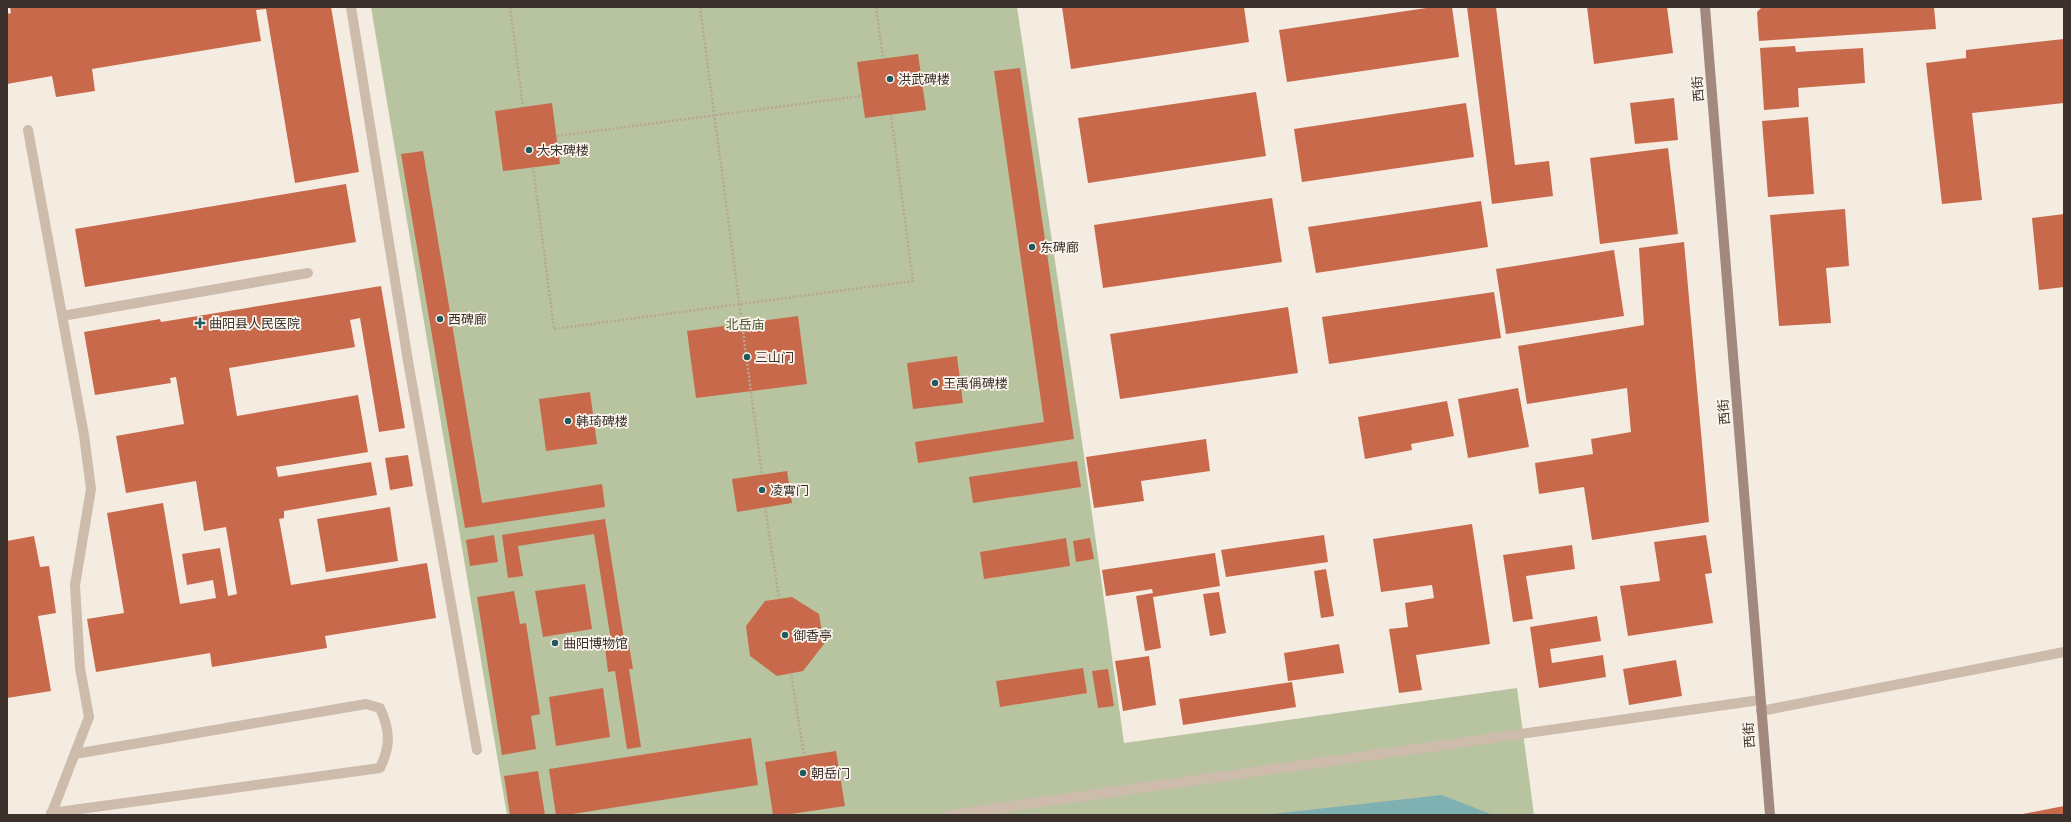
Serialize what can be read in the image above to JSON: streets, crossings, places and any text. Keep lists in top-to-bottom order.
{
  "streets": {
    "street": ["西街"]
  },
  "parks": ["北岳庙"],
  "places": {
    "other": [
      "洪武碑楼",
      "大宋碑楼",
      "东碑廊",
      "西碑廊",
      "三山门",
      "王禹偁碑楼",
      "韩琦碑楼",
      "凌霄门",
      "御香亭",
      "曲阳博物馆",
      "朝岳门"
    ],
    "health": ["曲阳县人民医院"]
  }
}
